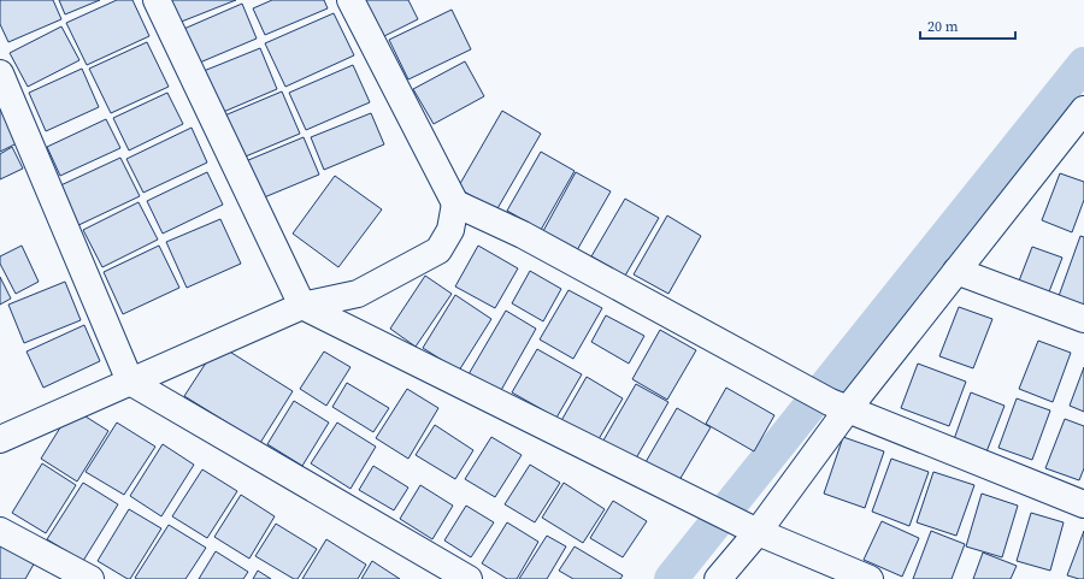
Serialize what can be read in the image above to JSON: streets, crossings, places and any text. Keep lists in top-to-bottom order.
{
  "scale_bar": "20 m"
}
